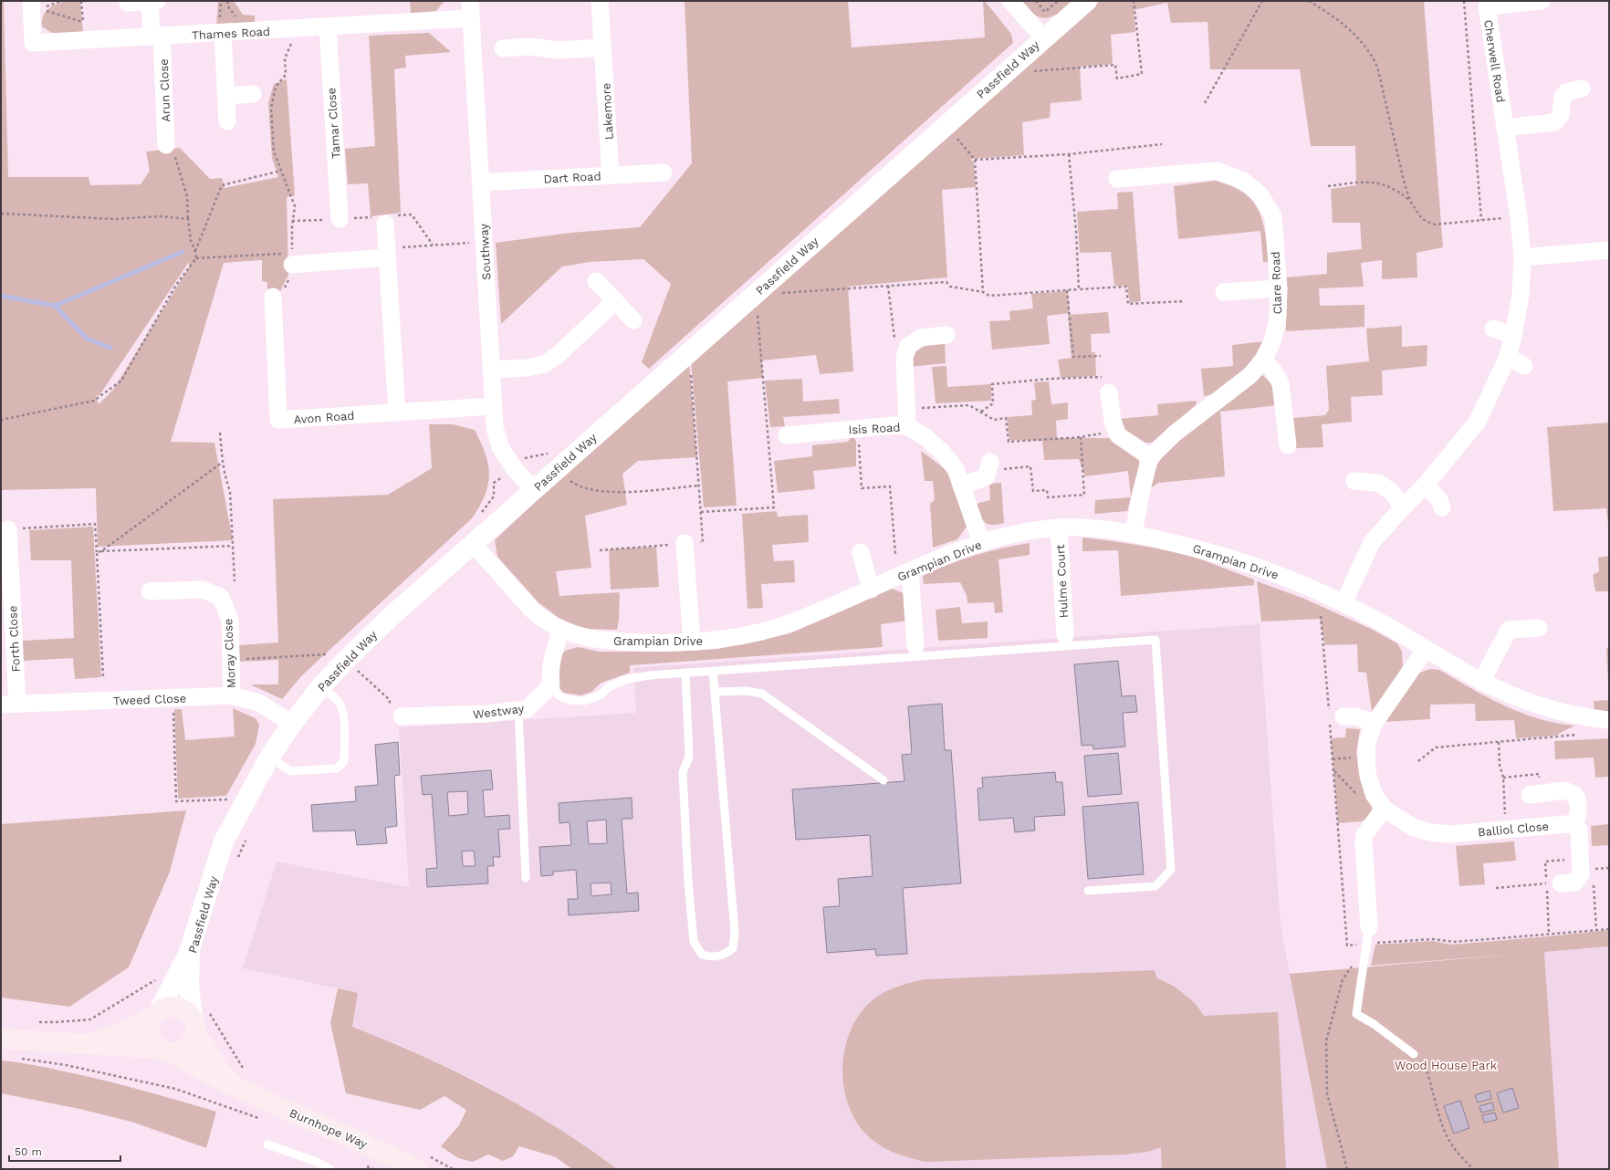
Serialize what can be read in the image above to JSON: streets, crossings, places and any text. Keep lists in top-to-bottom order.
{
  "streets": {
    "main road": ["Burnhope Way"],
    "street": [
      "Thames Road",
      "Cherwell Road",
      "Passfield Way",
      "Arun Close",
      "Lakemore",
      "Tamar Close",
      "Dart Road",
      "Southway",
      "Clare Road",
      "Avon Road",
      "Isis Road",
      "Grampian Drive",
      "Hulme Court",
      "Forth Close",
      "Moray Close",
      "Tweed Close",
      "Westway",
      "Balliol Close"
    ]
  },
  "crossings": [
    ["Thames Road", "Arun Close"],
    ["Thames Road", "Tamar Close"],
    ["Thames Road", "Southway"],
    ["Cherwell Road", "Grampian Drive"],
    ["Passfield Way", "Southway"],
    ["Passfield Way", "Grampian Drive"],
    ["Passfield Way", "Tweed Close"],
    ["Passfield Way", "Burnhope Way"],
    ["Lakemore", "Dart Road"],
    ["Dart Road", "Southway"],
    ["Southway", "Avon Road"],
    ["Isis Road", "Grampian Drive"],
    ["Grampian Drive", "Hulme Court"],
    ["Grampian Drive", "Balliol Close"],
    ["Forth Close", "Tweed Close"],
    ["Moray Close", "Tweed Close"]
  ],
  "parks": ["Wood House Park"],
  "scale_bar": "50 m"
}
